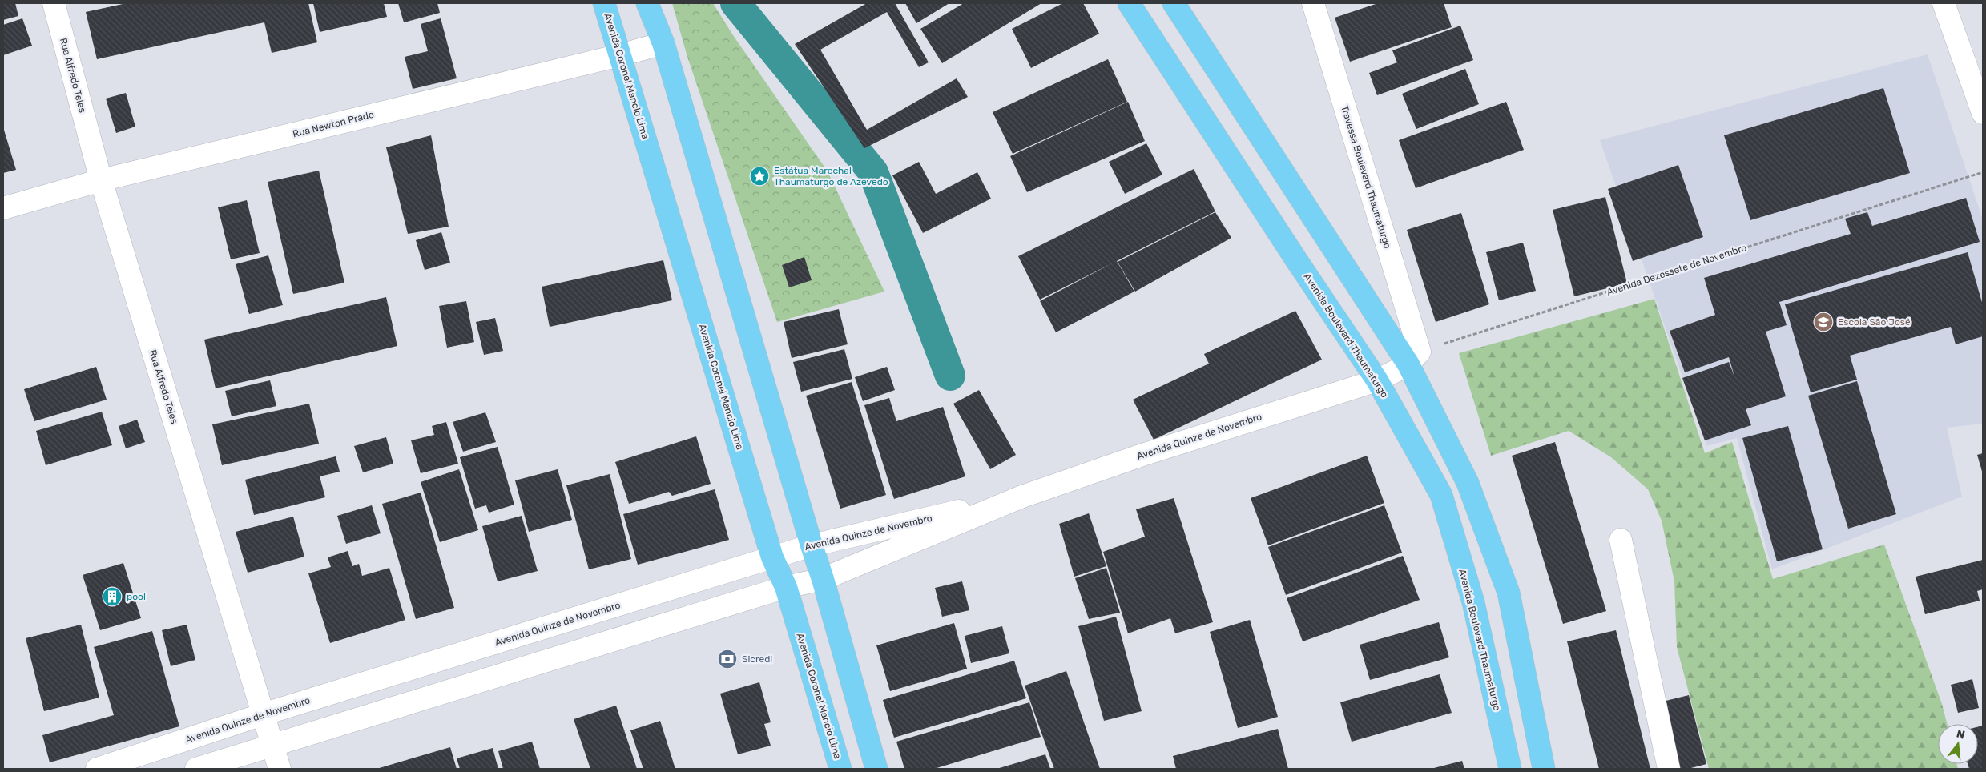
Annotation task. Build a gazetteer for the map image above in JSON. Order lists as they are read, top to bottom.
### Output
{
  "streets": {
    "main road": ["Avenida Coronel Mancio Lima", "Avenida Boulevard Thaumaturgo"],
    "street": [
      "Rua Alfredo Teles",
      "Rua Newton Prado",
      "Travessa Boulevard Thaumaturgo",
      "Avenida Quinze de Novembro"
    ],
    "path": ["Avenida Dezessete de Novembro"]
  },
  "crossings": [
    ["Rua Alfredo Teles", "Rua Newton Prado"],
    ["Rua Alfredo Teles", "Avenida Quinze de Novembro"],
    ["Avenida Coronel Mancio Lima", "Rua Newton Prado"],
    ["Avenida Coronel Mancio Lima", "Avenida Quinze de Novembro"],
    ["Travessa Boulevard Thaumaturgo", "Avenida Dezessete de Novembro"],
    ["Avenida Boulevard Thaumaturgo", "Avenida Quinze de Novembro"]
  ],
  "places": {
    "place": ["Estátua Marechal Thaumaturgo de Azevedo"],
    "school or university": ["Escola São José"],
    "building": ["pool"],
    "bank": ["Sicredi"]
  },
  "north": "top"
}
